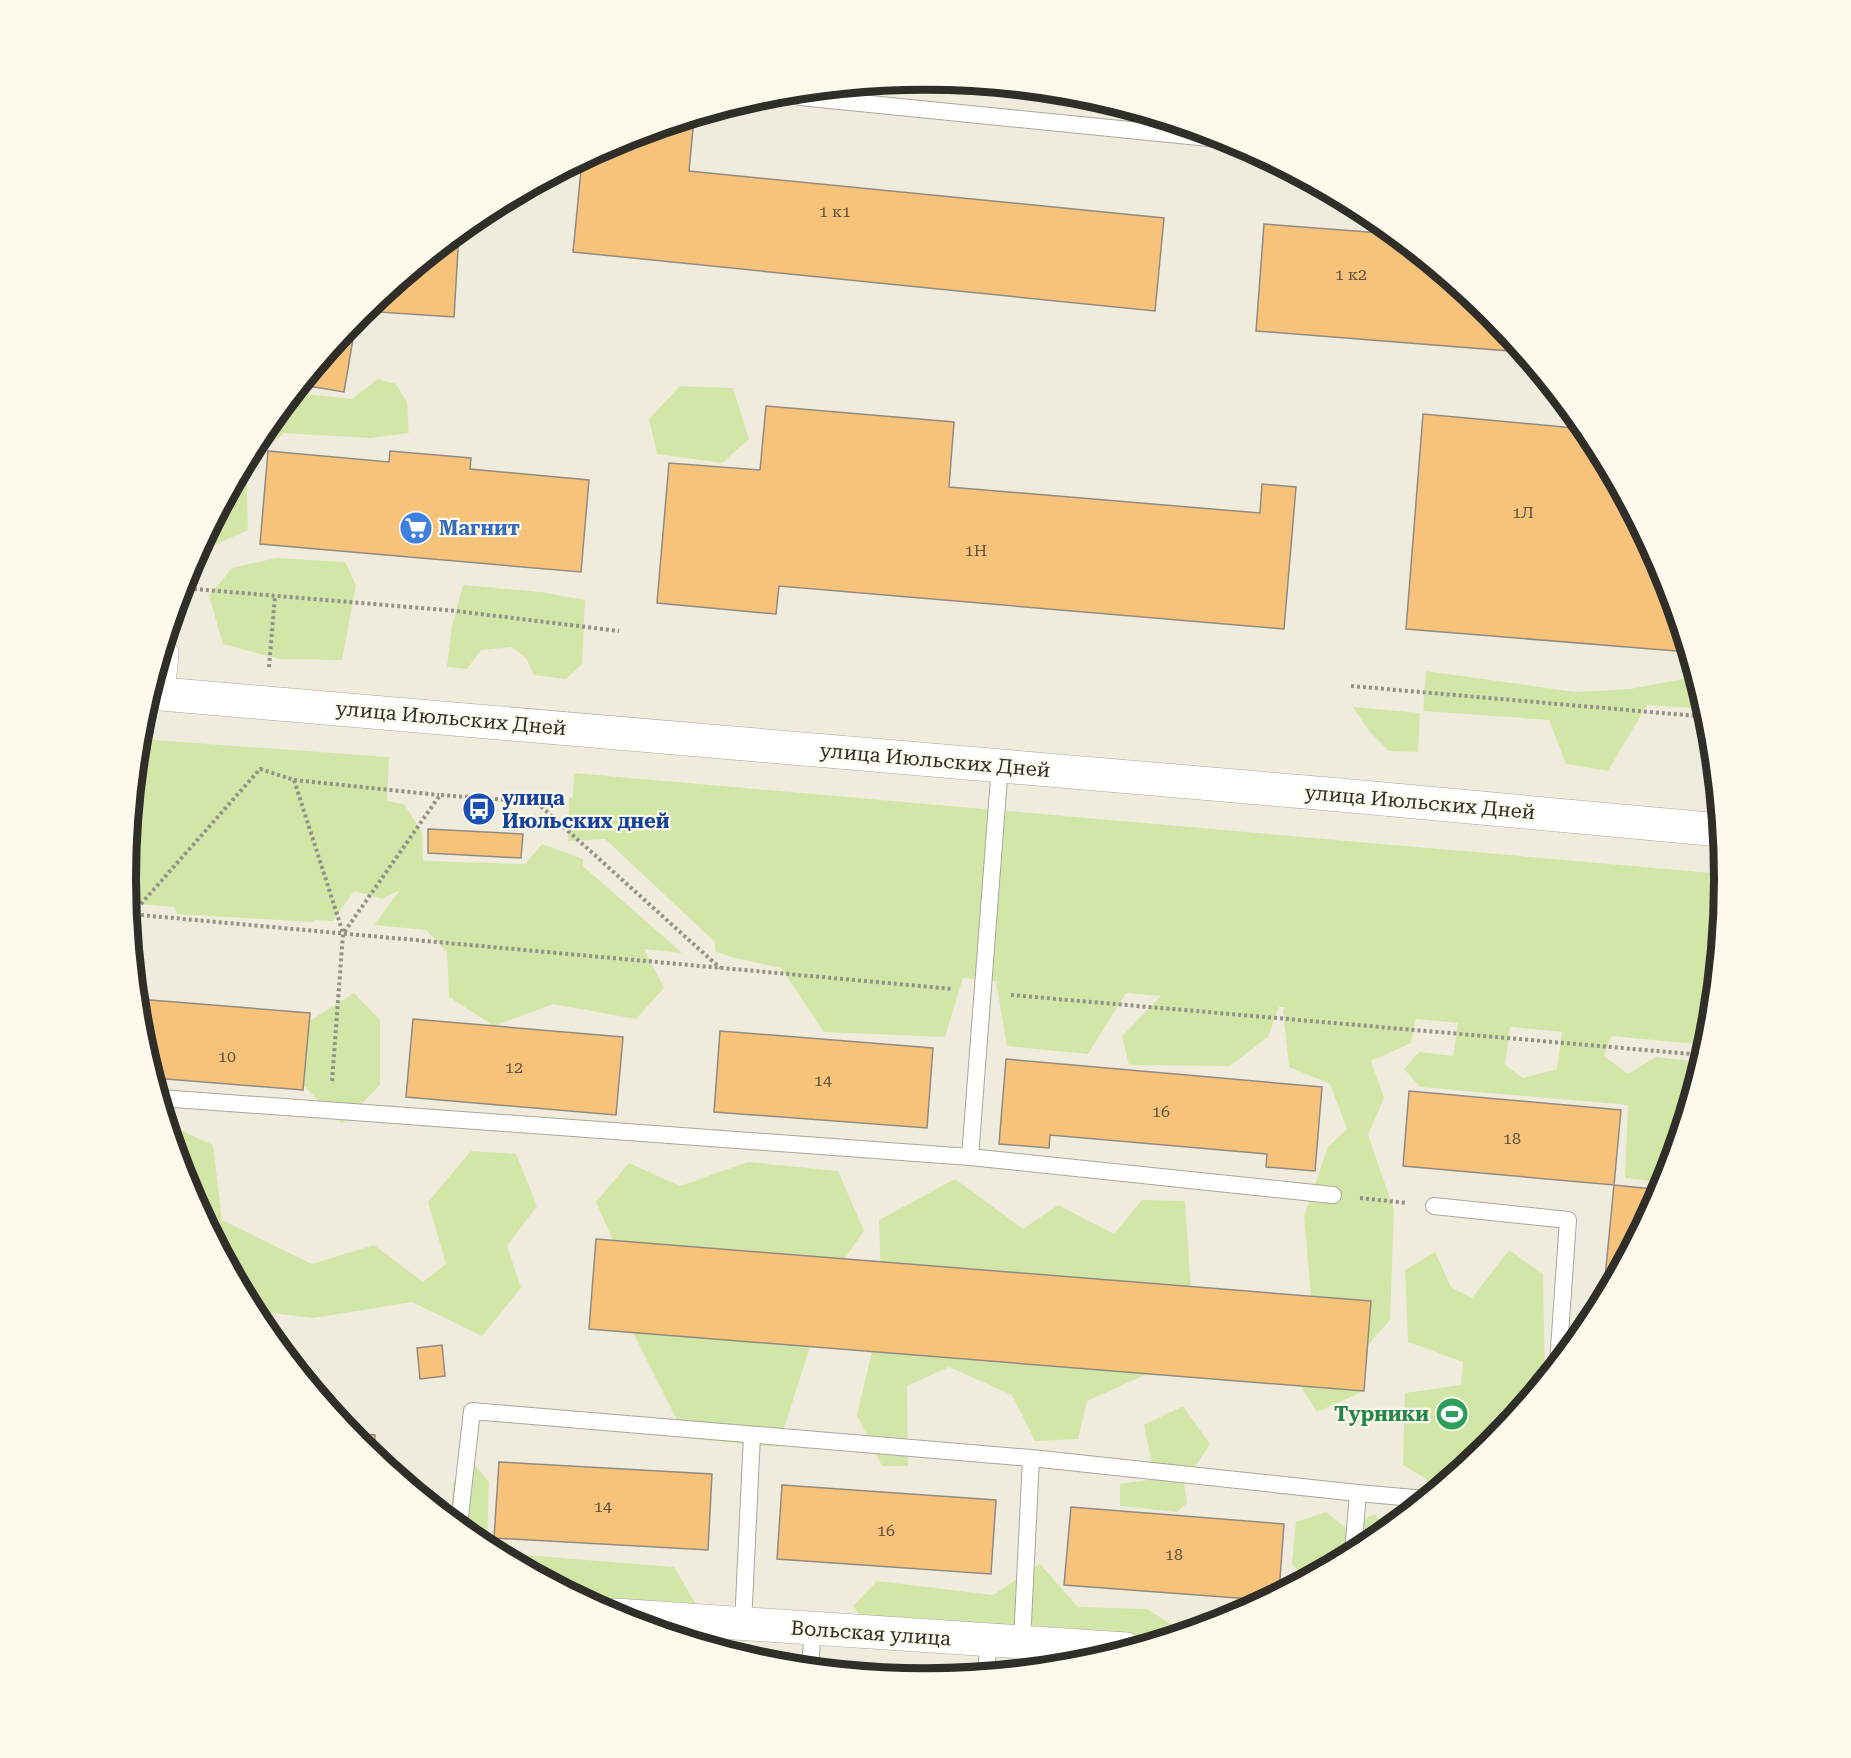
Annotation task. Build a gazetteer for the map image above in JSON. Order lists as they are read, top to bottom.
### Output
{
  "streets": {
    "street": ["улица Июльских Дней", "Вольская улица"]
  },
  "places": {
    "supermarket": ["Магнит"],
    "bus stop": ["улица Июльских дней"],
    "sports": ["Турники"]
  },
  "house_numbers": [
    "1 к1",
    "1 к2",
    "1Л",
    "1Н",
    "10",
    "12",
    "14",
    "16",
    "18",
    "14",
    "16",
    "18"
  ]
}
